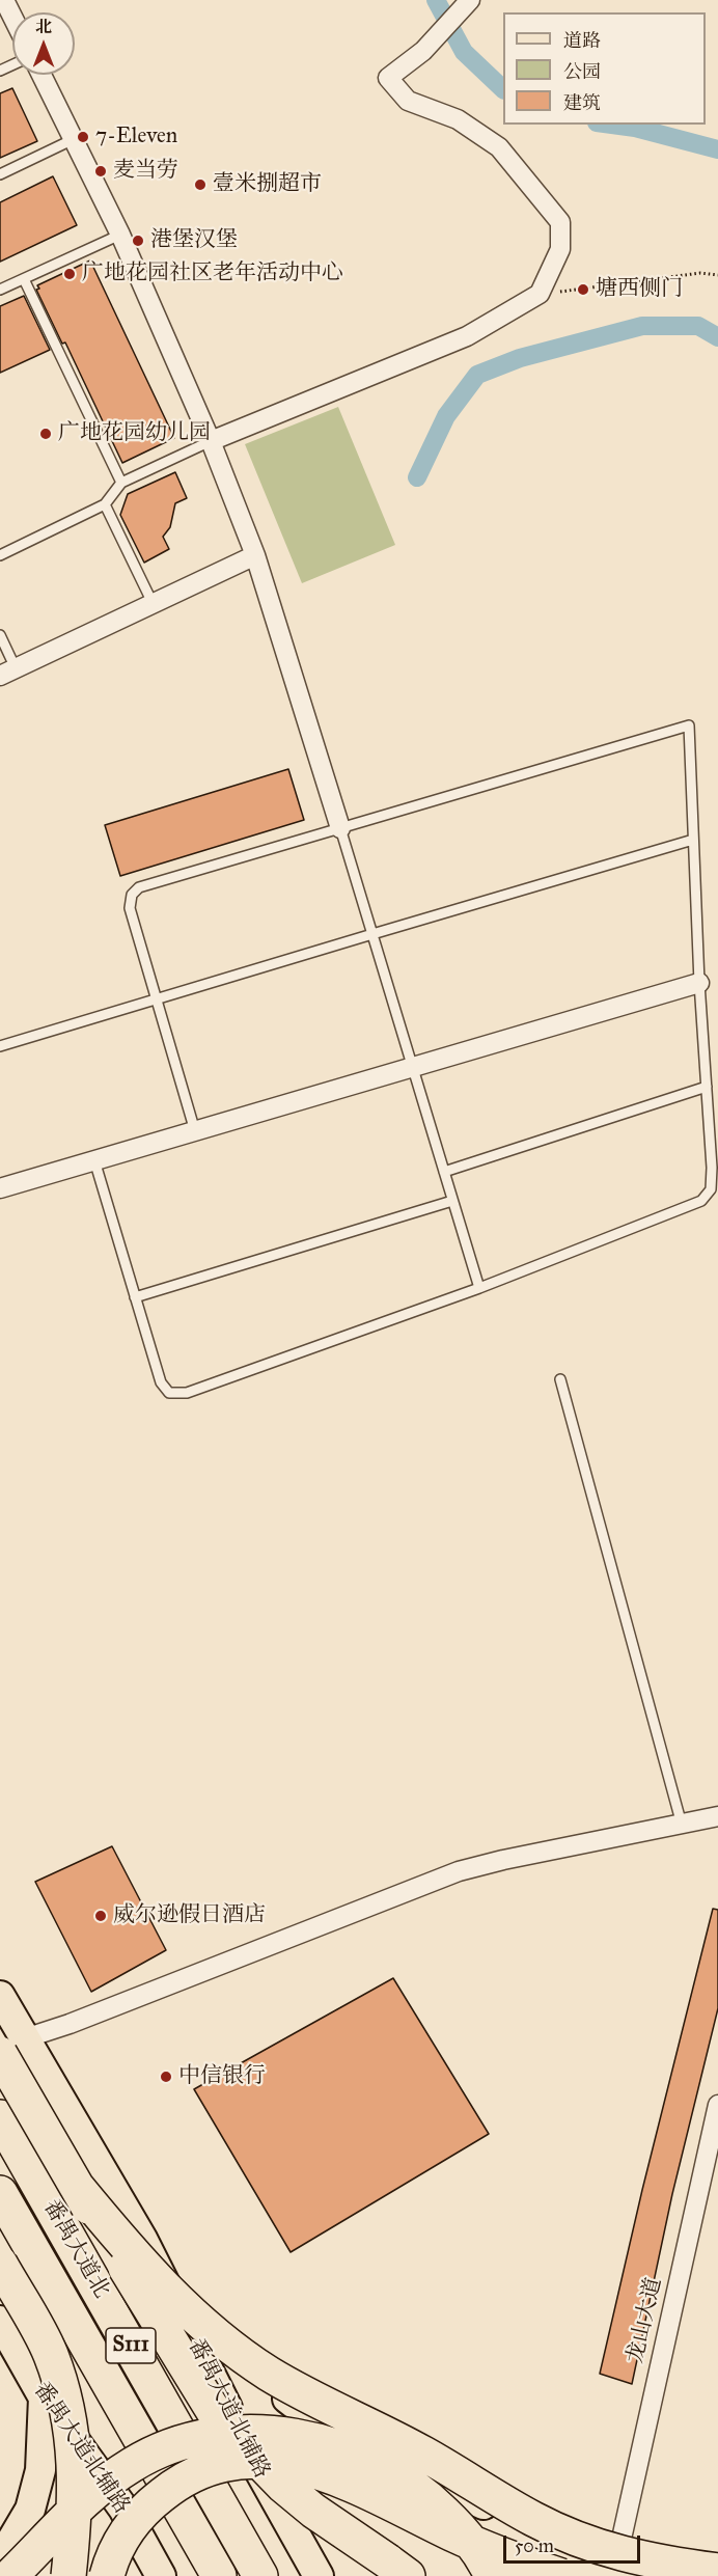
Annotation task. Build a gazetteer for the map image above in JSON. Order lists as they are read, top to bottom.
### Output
{
  "streets": {
    "highway": ["番禺大道北", "S111"],
    "main road": ["番禺大道北铺路", "番禺大道北辅路"],
    "street": ["龙山大道"]
  },
  "places": [
    "7-Eleven",
    "麦当劳",
    "壹米捌超市",
    "港堡汉堡",
    "广地花园社区老年活动中心",
    "塘西侧门",
    "广地花园幼儿园",
    "威尔逊假日酒店",
    "中信银行"
  ],
  "legend": ["道路", "公园", "建筑"],
  "scale_bar": "50 m",
  "north": "top"
}
